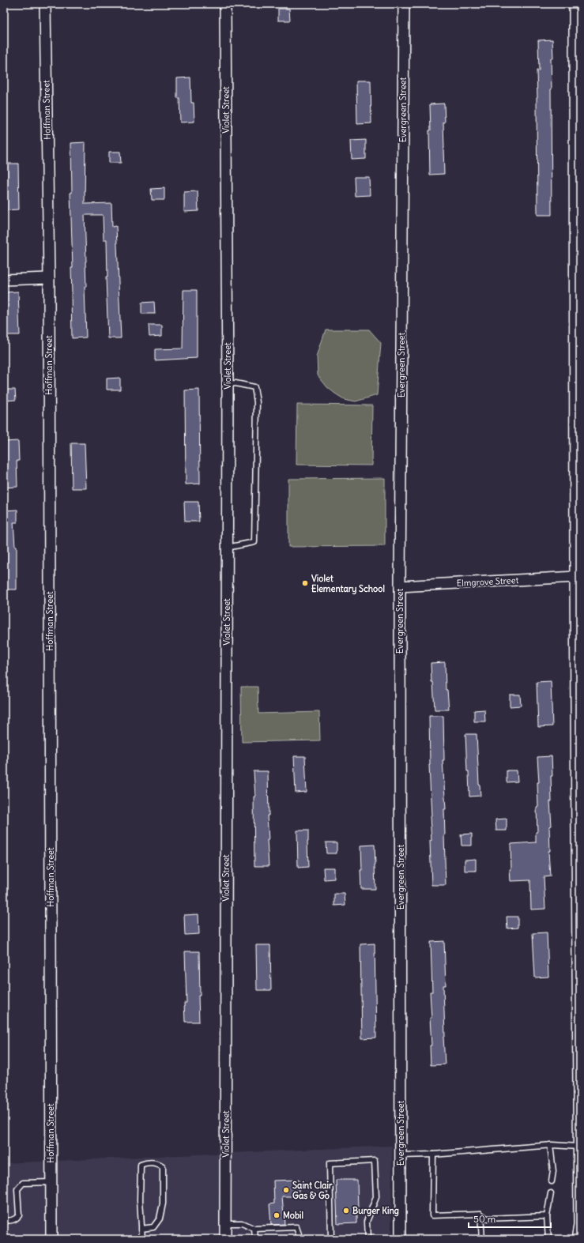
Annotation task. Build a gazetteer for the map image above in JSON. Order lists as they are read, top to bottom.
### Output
{
  "streets": {
    "street": [
      "Hoffman Street",
      "Violet Street",
      "Evergreen Street",
      "Elmgrove Street"
    ]
  },
  "crossings": [
    ["Evergreen Street", "Elmgrove Street"]
  ],
  "places": [
    "Violet Elementary School",
    "Saint Clair Gas & Go",
    "Burger King",
    "Mobil"
  ],
  "scale_bar": "50 m"
}
